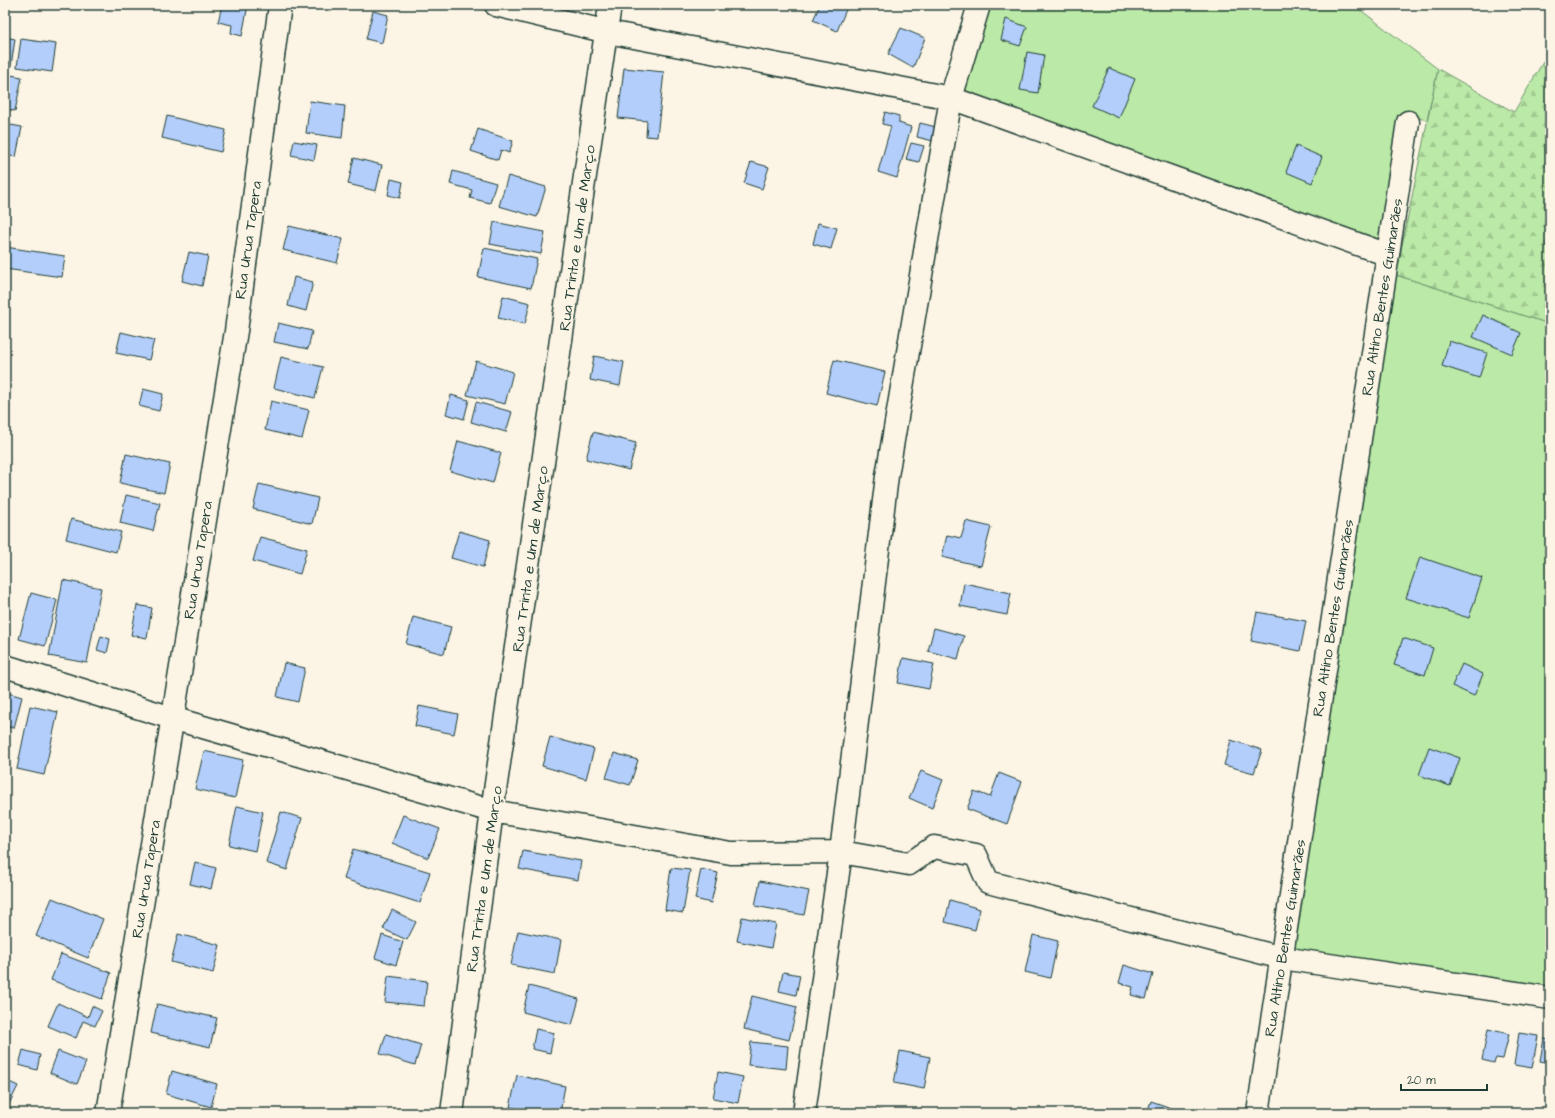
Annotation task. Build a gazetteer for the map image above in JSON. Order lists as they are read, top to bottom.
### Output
{
  "streets": {
    "street": ["Rua Trinta e Um de Março", "Rua Urua Tapera", "Rua Altíno Bentes Guimarães"]
  },
  "scale_bar": "20 m"
}
